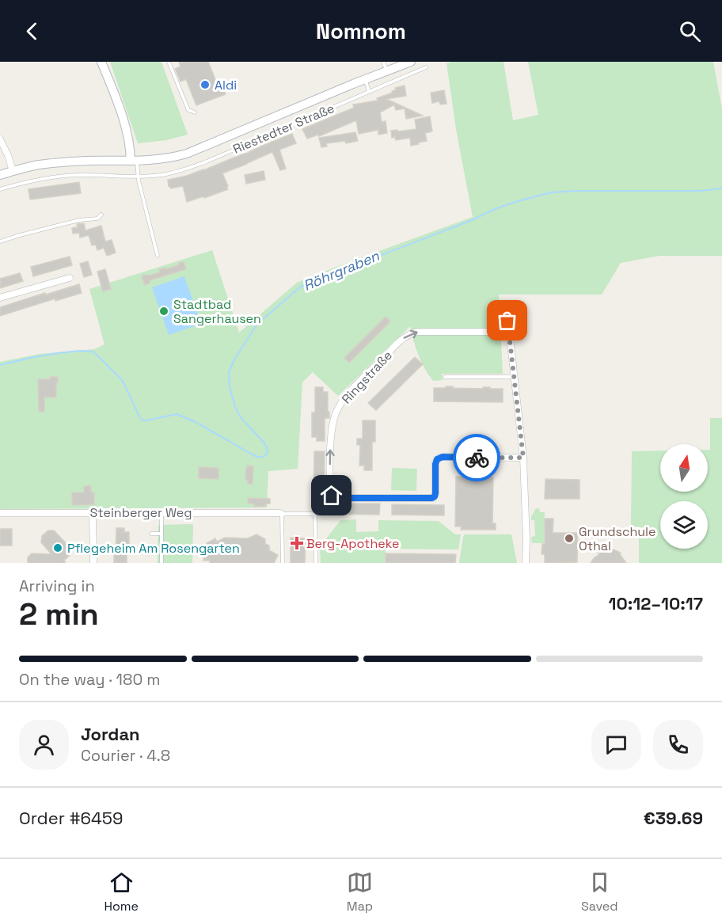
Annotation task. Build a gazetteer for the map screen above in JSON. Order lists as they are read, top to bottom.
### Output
{
  "streets": {
    "main road": ["Riestedter Straße"],
    "street": ["Ringstraße", "Steinberger Weg"]
  },
  "water": ["Röhrgraben"],
  "places": {
    "other": [
      "Aldi",
      "Stadtbad Sangerhausen",
      "Grundschule Othal",
      "Pflegeheim Am Rosengarten"
    ],
    "health": ["Berg-Apotheke"]
  },
  "north": "top",
  "page": {
    "header": "Nomnom",
    "heading": ["2 min", "Arriving in", "10:12–10:17"],
    "panel": [
      "Jordan",
      "Courier · 4.8",
      "Order #6459",
      "€39.69"
    ],
    "bar": "On the way · 180 m",
    "tabs": ["Home", "Map", "Saved"]
  }
}
